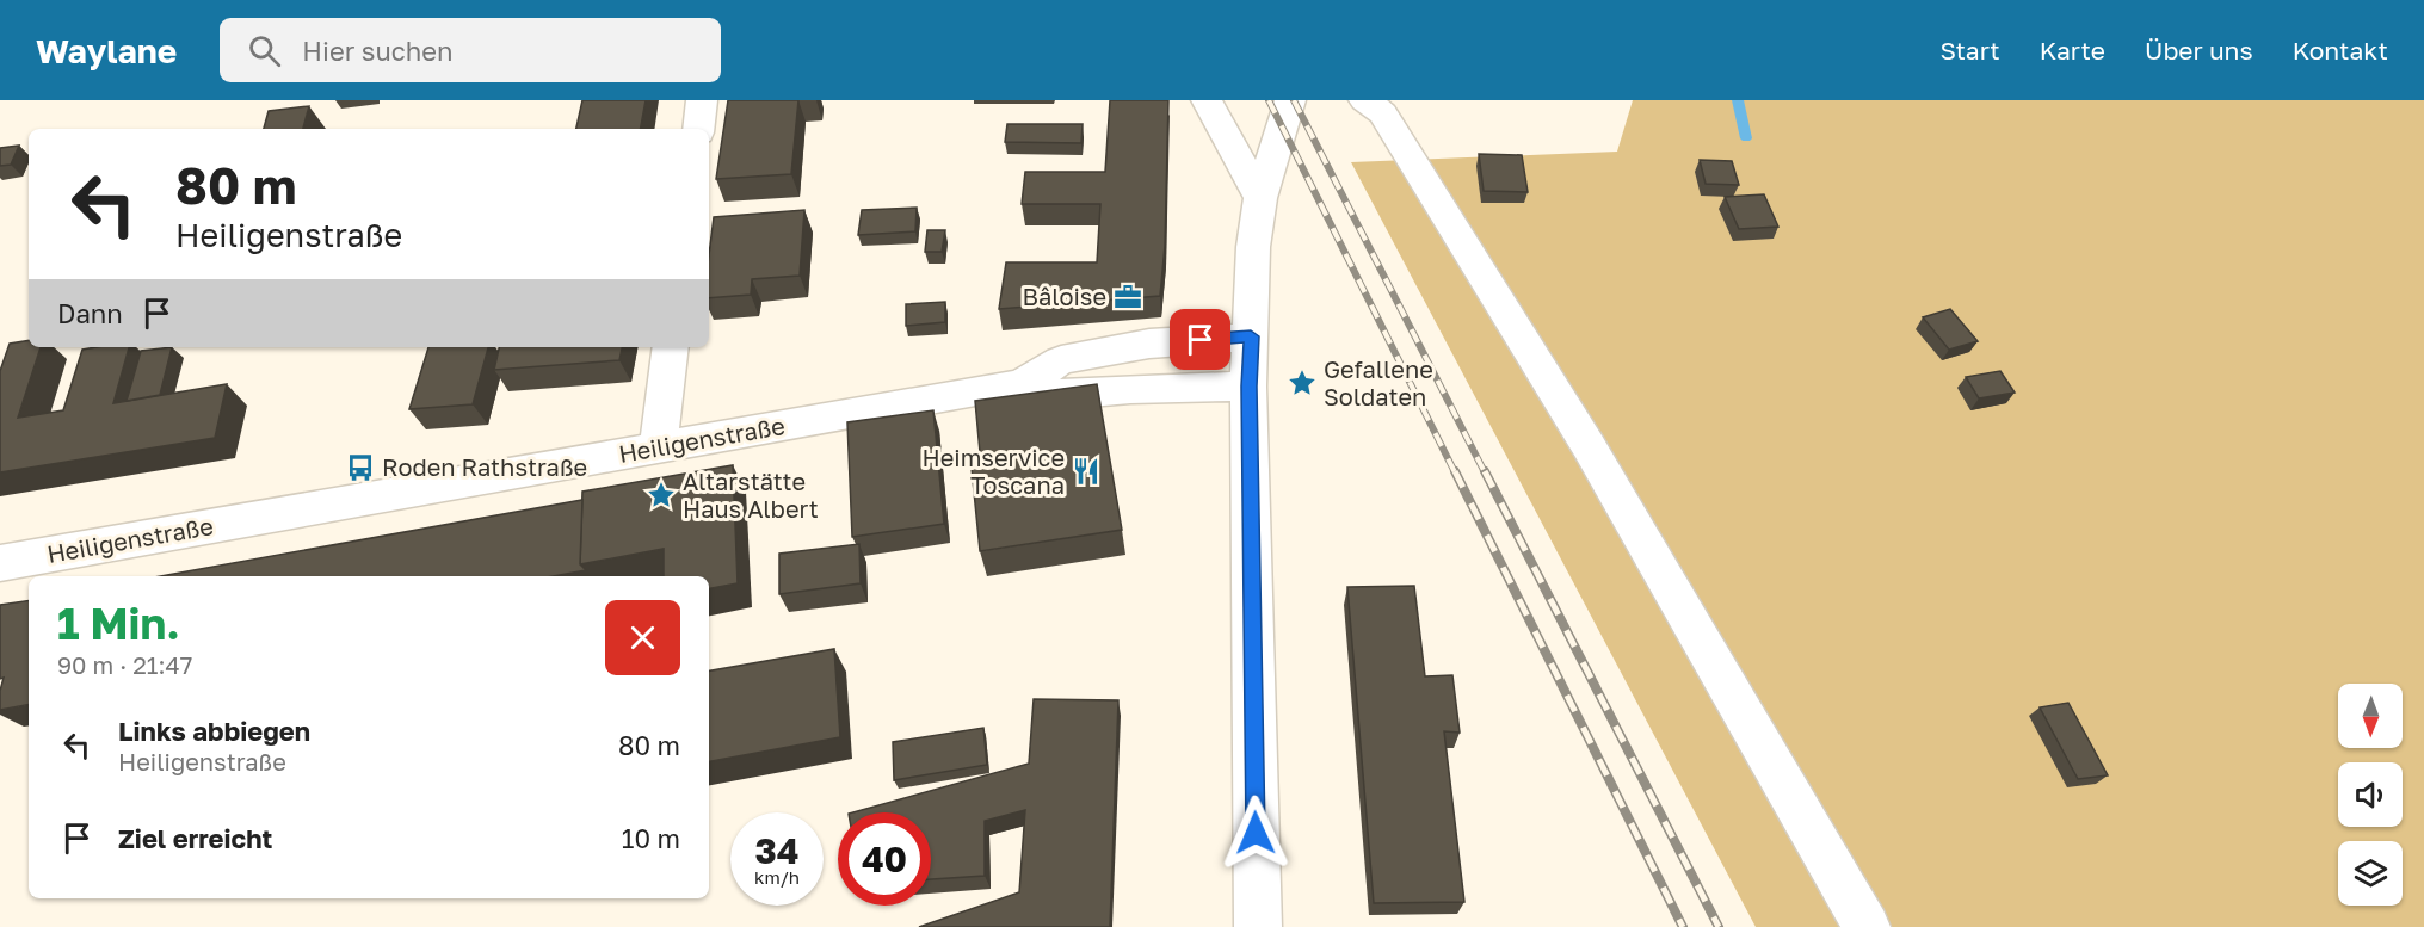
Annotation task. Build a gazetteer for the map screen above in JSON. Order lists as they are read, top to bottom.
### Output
{
  "streets": {
    "street": ["Heiligenstraße"]
  },
  "places": {
    "office": ["Bâloise"],
    "place": ["Gefallene Soldaten", "Altarstätte Haus Albert"],
    "bus stop": ["Roden Rathstraße"],
    "restaurant": ["Heimservice Toscana"]
  },
  "north": "bottom",
  "page": {
    "header": "Waylane",
    "search": "Hier suchen",
    "nav": [
      "Start",
      "Karte",
      "Über uns",
      "Kontakt"
    ],
    "turn": ["80 m", "Heiligenstraße"],
    "then": "Dann",
    "heading": ["1 Min.", "90 m · 21:47"],
    "list": [
      {
        "name": "Links abbiegen",
        "note": "Heiligenstraße",
        "value": "80 m"
      },
      {
        "name": "Ziel erreicht",
        "value": "10 m"
      }
    ],
    "speed": "34 km/h",
    "limit": "40"
  }
}
